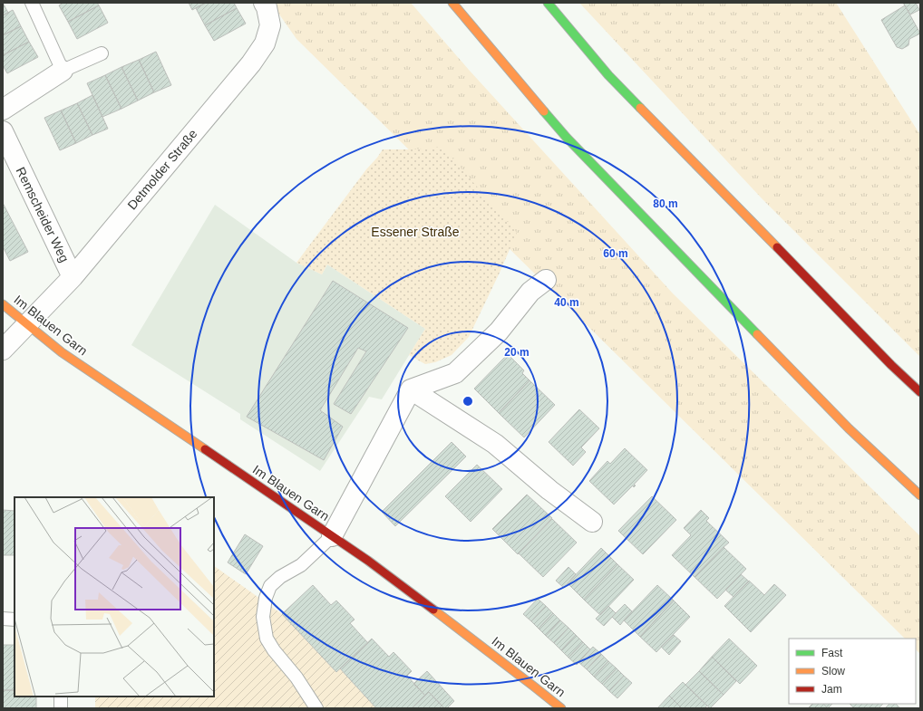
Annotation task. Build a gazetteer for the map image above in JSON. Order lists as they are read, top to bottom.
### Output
{
  "streets": {
    "main road": ["Im Blauen Garn"],
    "street": ["Detmolder Straße", "Remscheider Weg"]
  },
  "crossings": [
    ["Detmolder Straße", "Remscheider Weg"],
    ["Detmolder Straße", "Im Blauen Garn"]
  ],
  "parks": ["Essener Straße"],
  "legend": ["Fast", "Slow", "Jam"],
  "rings": [
    "80 m",
    "60 m",
    "40 m",
    "20 m"
  ]
}
